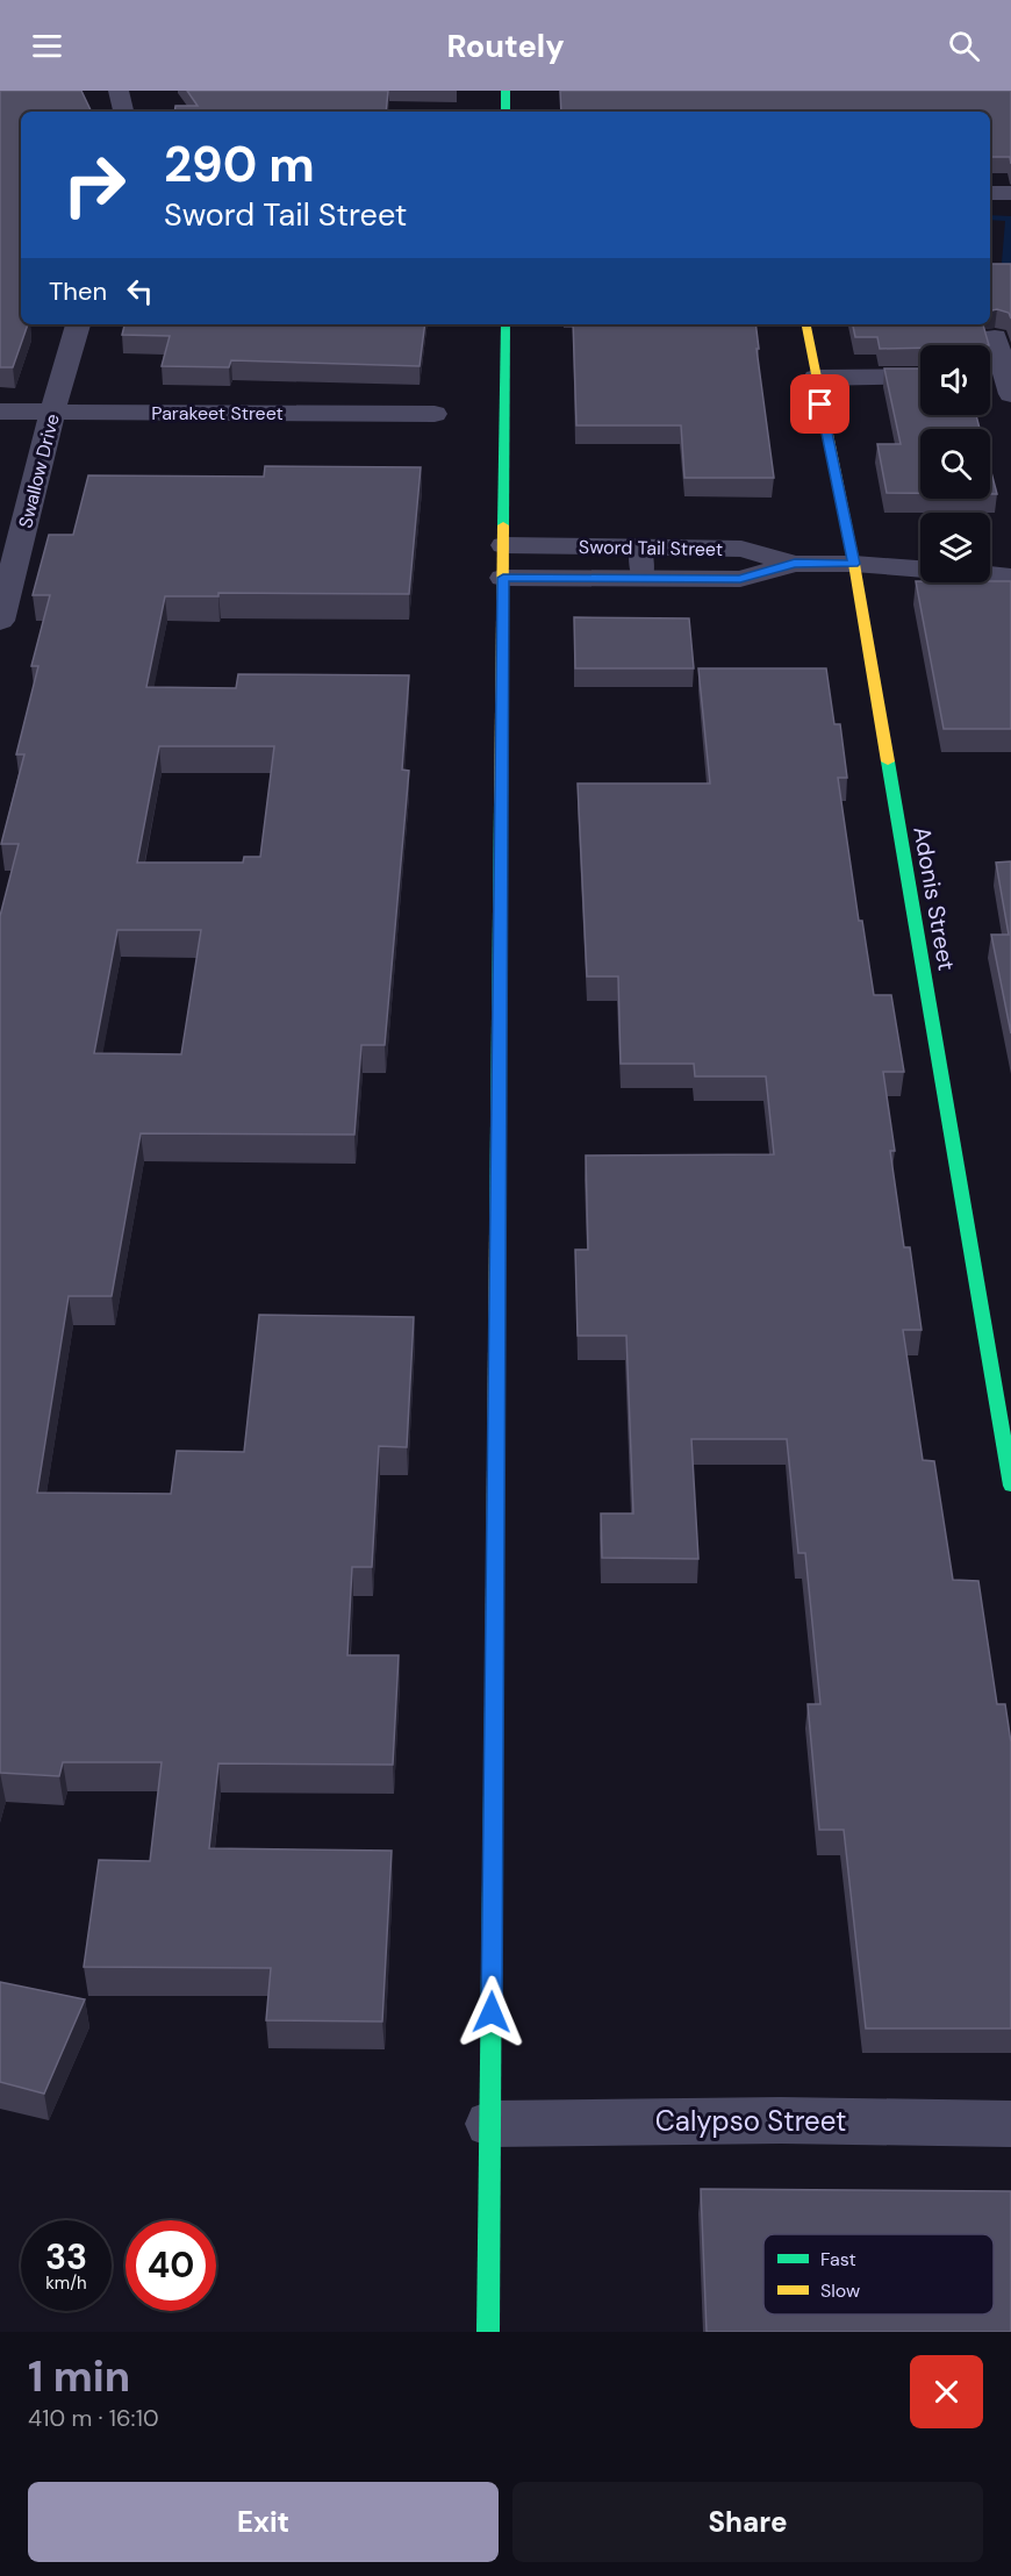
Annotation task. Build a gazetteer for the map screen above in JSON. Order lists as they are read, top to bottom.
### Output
{
  "streets": {
    "street": [
      "Parakeet Street",
      "Swallow Drive",
      "Sword Tail Street",
      "Adonis Street",
      "Calypso Street"
    ]
  },
  "crossings": [
    ["Parakeet Street", "Swallow Drive"],
    ["Sword Tail Street", "Adonis Street"]
  ],
  "legend": ["Fast", "Slow"],
  "page": {
    "header": "Routely",
    "turn": ["290 m", "Sword Tail Street"],
    "then": "Then",
    "speed": "33 km/h",
    "limit": "40",
    "heading": ["1 min", "410 m · 16:10"],
    "buttons": ["Exit", "Share"]
  }
}
